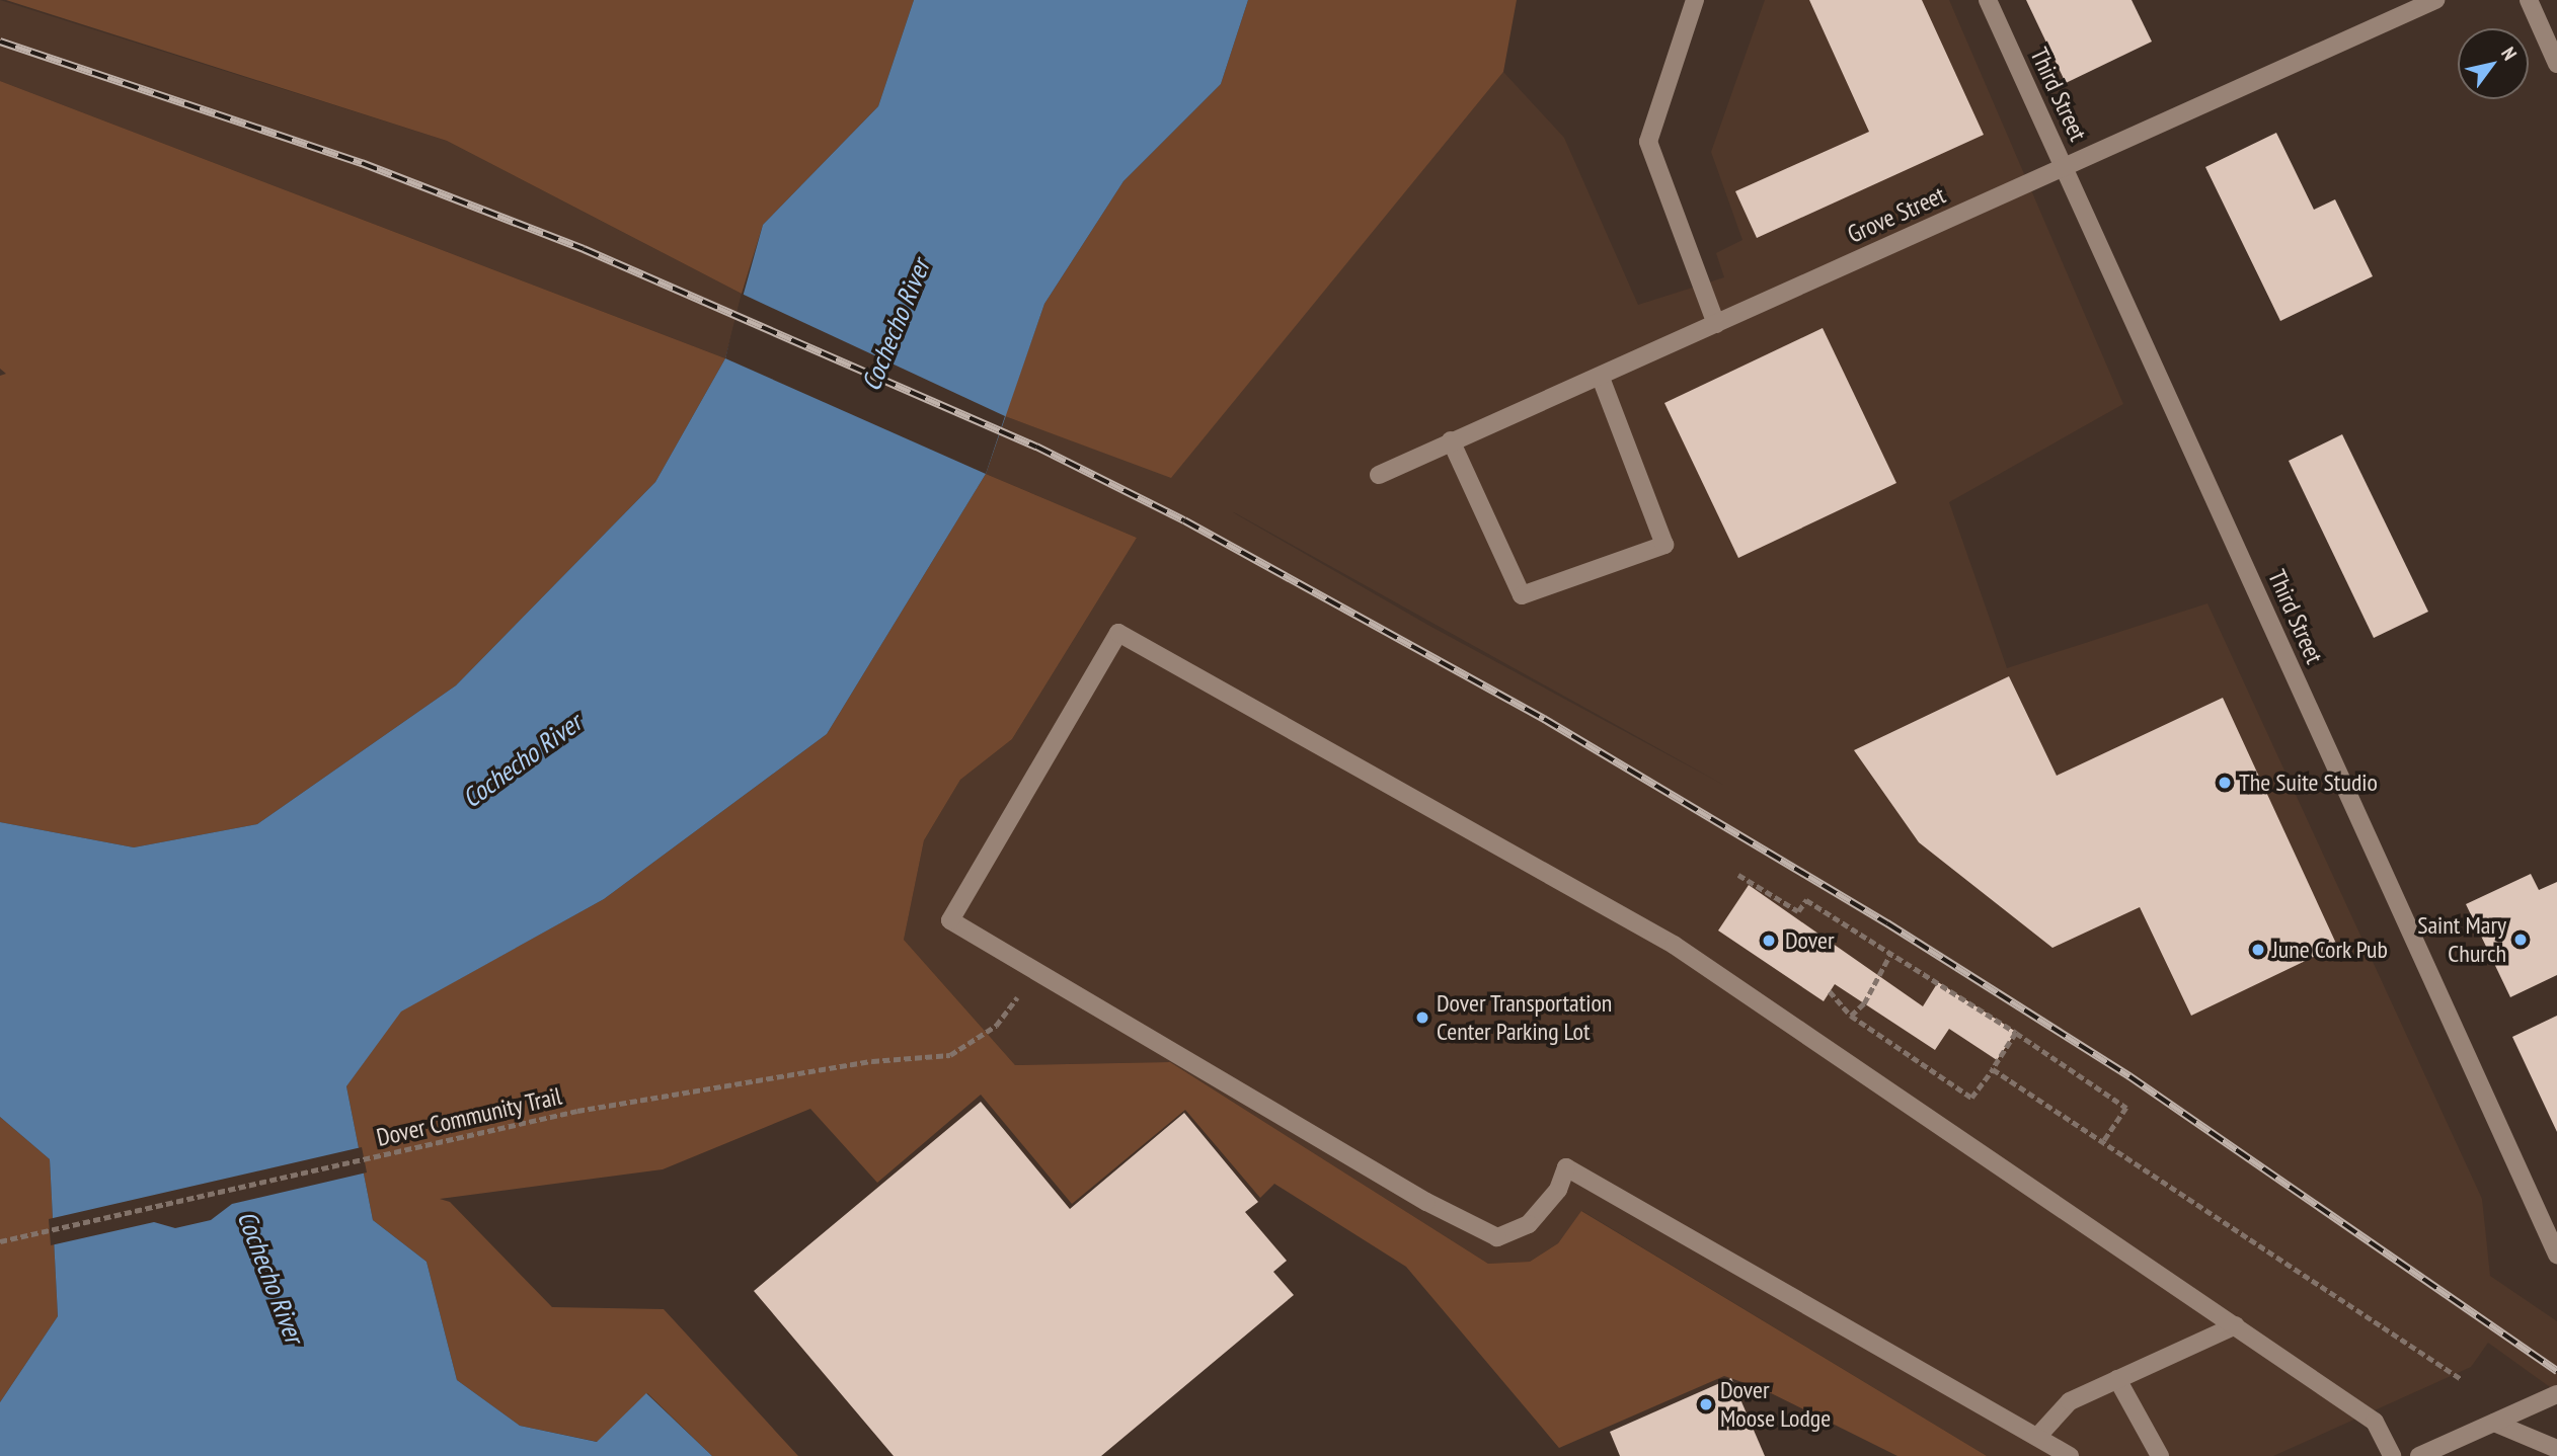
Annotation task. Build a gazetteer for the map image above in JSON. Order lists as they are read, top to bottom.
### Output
{
  "streets": {
    "street": ["Third Street", "Grove Street"],
    "path": ["Dover Community Trail"]
  },
  "crossings": [
    ["Third Street", "Grove Street"]
  ],
  "water": ["Cochecho River"],
  "places": [
    "The Suite Studio",
    "Saint Mary Church",
    "Dover",
    "June Cork Pub",
    "Dover Transportation Center Parking Lot",
    "Dover Moose Lodge"
  ],
  "north": "top right"
}
